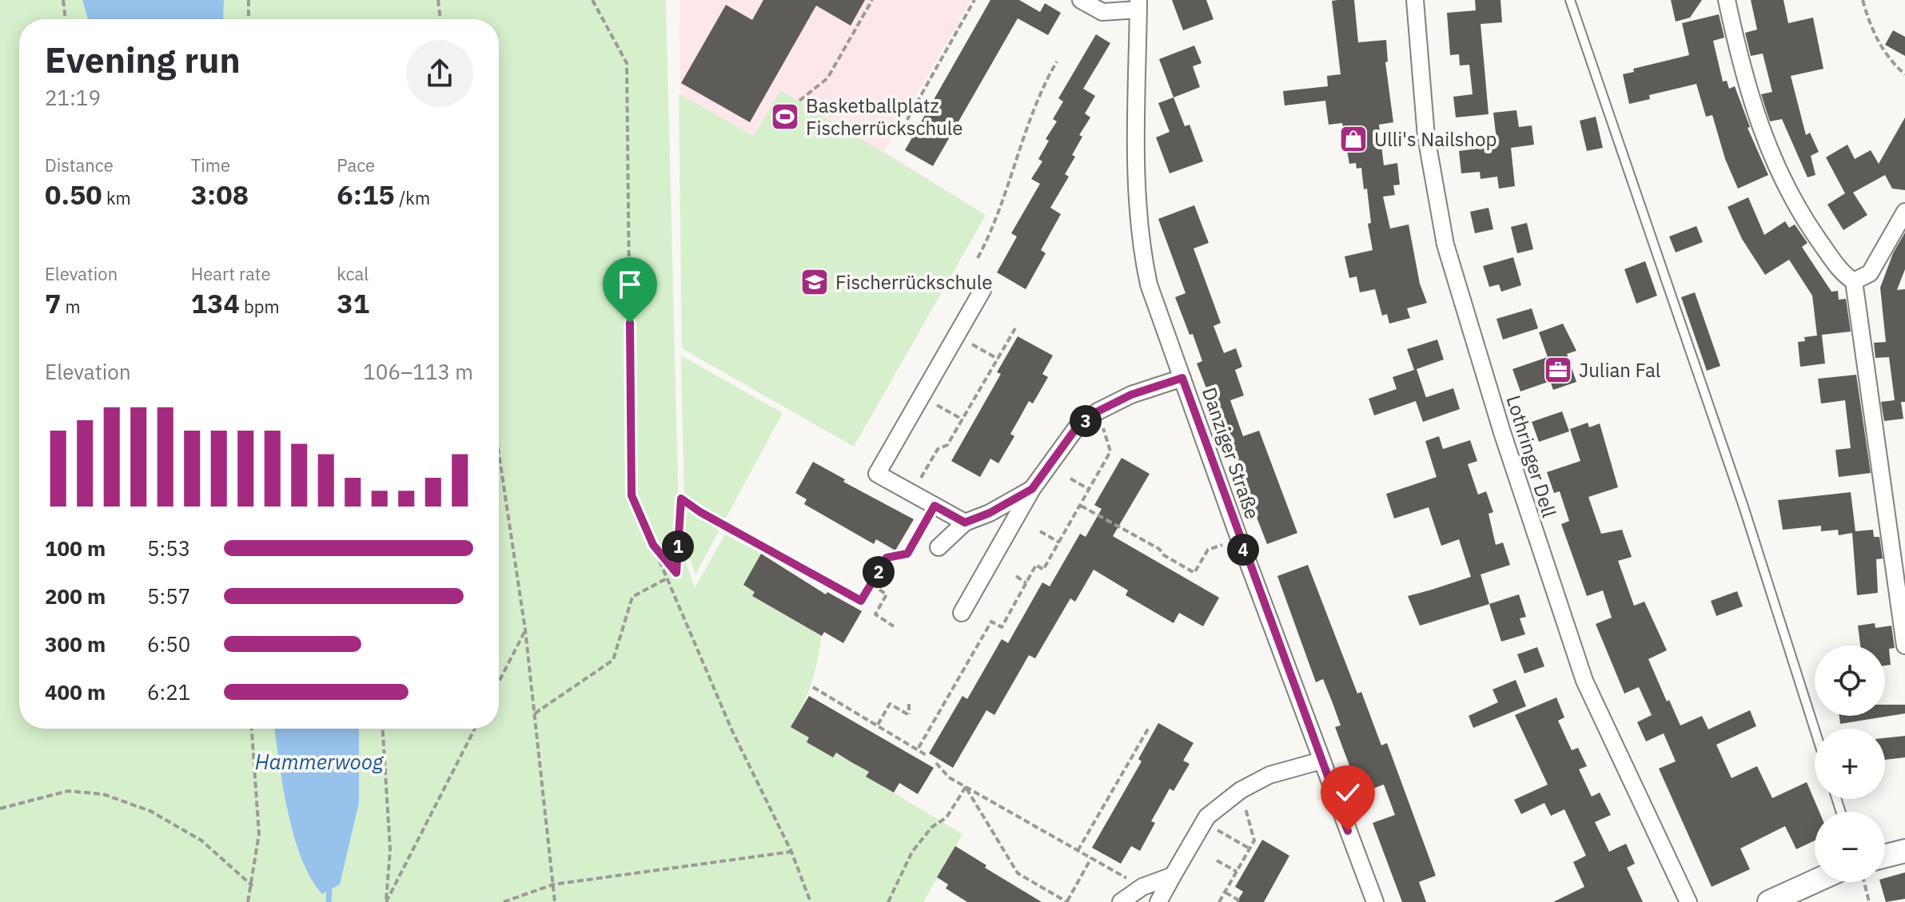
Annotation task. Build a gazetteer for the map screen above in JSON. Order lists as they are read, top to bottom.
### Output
{
  "streets": {
    "street": ["Danziger Straße", "Lothringer Dell"]
  },
  "water": ["Hammerwoog"],
  "places": {
    "sports": ["Basketballplatz Fischerrückschule"],
    "shop": ["Ulli's Nailshop"],
    "school or university": ["Fischerrückschule"],
    "office": ["Julian Fal"]
  },
  "page": {
    "heading": ["Evening run", "21:19"],
    "stats": [
      ["Distance", "0.50 km"],
      ["Time", "3:08"],
      ["Pace", "6:15 /km"],
      ["Elevation", "7 m"],
      ["Heart rate", "134 bpm"],
      ["kcal", "31"]
    ],
    "chart": ["Elevation", "106–113 m"],
    "pins": [
      "3",
      "1",
      "4",
      "2"
    ],
    "list": [
      {
        "name": "100 m",
        "note": "5:53"
      },
      {
        "name": "200 m",
        "note": "5:57"
      },
      {
        "name": "300 m",
        "note": "6:50"
      },
      {
        "name": "400 m",
        "note": "6:21"
      }
    ],
    "map_buttons": ["+", "−"]
  }
}
